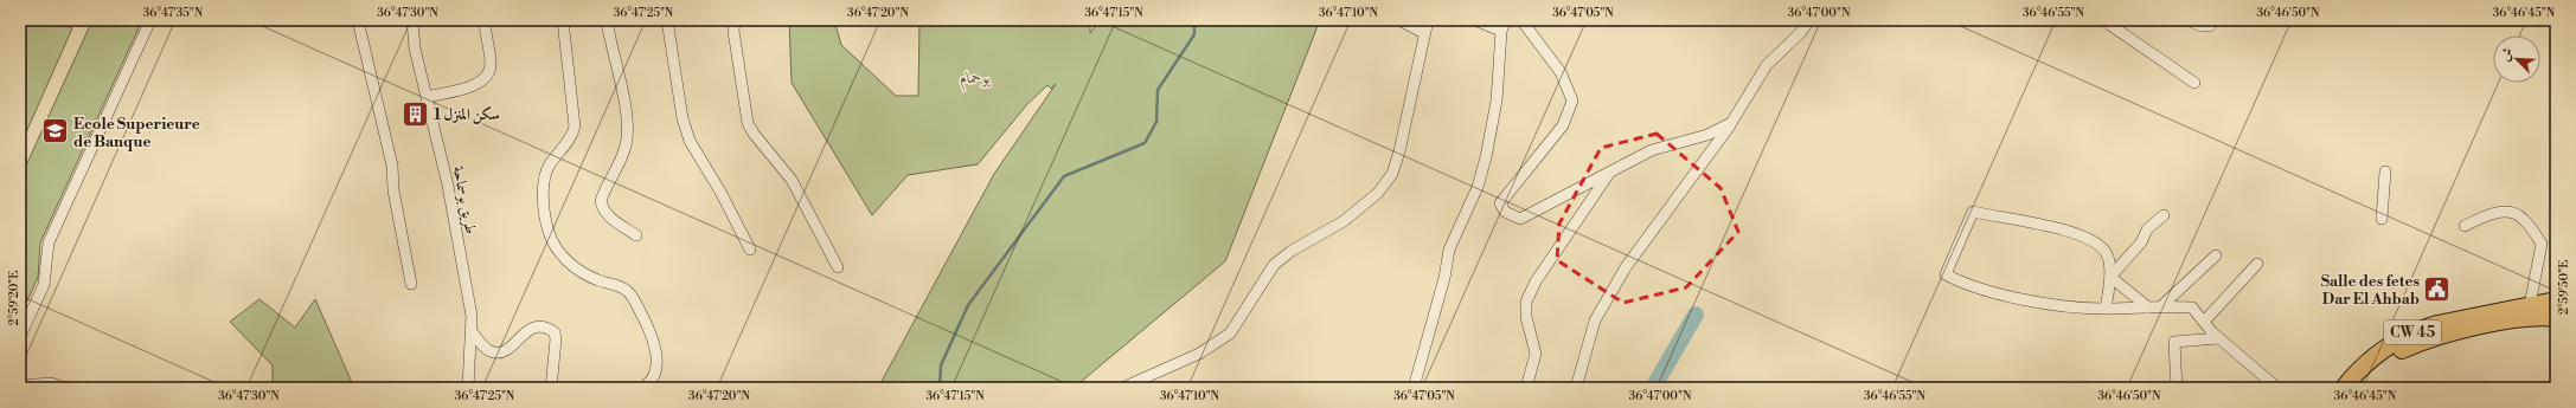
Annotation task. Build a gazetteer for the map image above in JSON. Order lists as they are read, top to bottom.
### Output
{
  "streets": {
    "main road": ["CW 45"],
    "street": ["طريق بوسماحة"]
  },
  "parks": ["بوحمام"],
  "places": {
    "building": ["سكن المنزل 1"],
    "school or university": ["Ecole Superieure de Banque"],
    "public building": ["Salle des fetes Dar El Ahbab"]
  },
  "north": "top left",
  "coordinates": [
    "36°47'35\"N",
    "36°47'30\"N",
    "36°47'25\"N",
    "36°47'20\"N",
    "36°47'15\"N",
    "36°47'10\"N",
    "36°47'05\"N",
    "36°47'00\"N",
    "36°46'55\"N",
    "36°46'50\"N",
    "36°46'45\"N",
    "2°59'50\"E",
    "2°59'20\"E"
  ]
}
